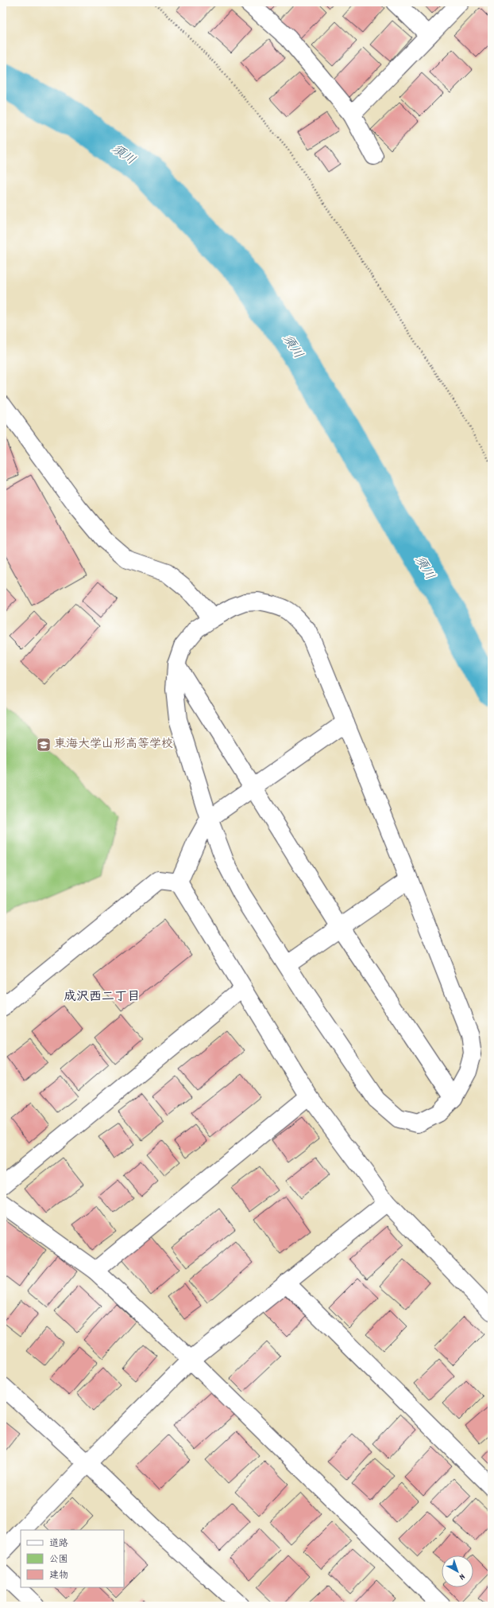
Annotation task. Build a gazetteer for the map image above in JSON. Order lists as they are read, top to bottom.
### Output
{
  "districts": ["成沢西二丁目"],
  "water": ["須川"],
  "places": {
    "school or university": ["東海大学山形高等学校"]
  },
  "legend": ["道路", "公園", "建物"],
  "north": "bottom right"
}
